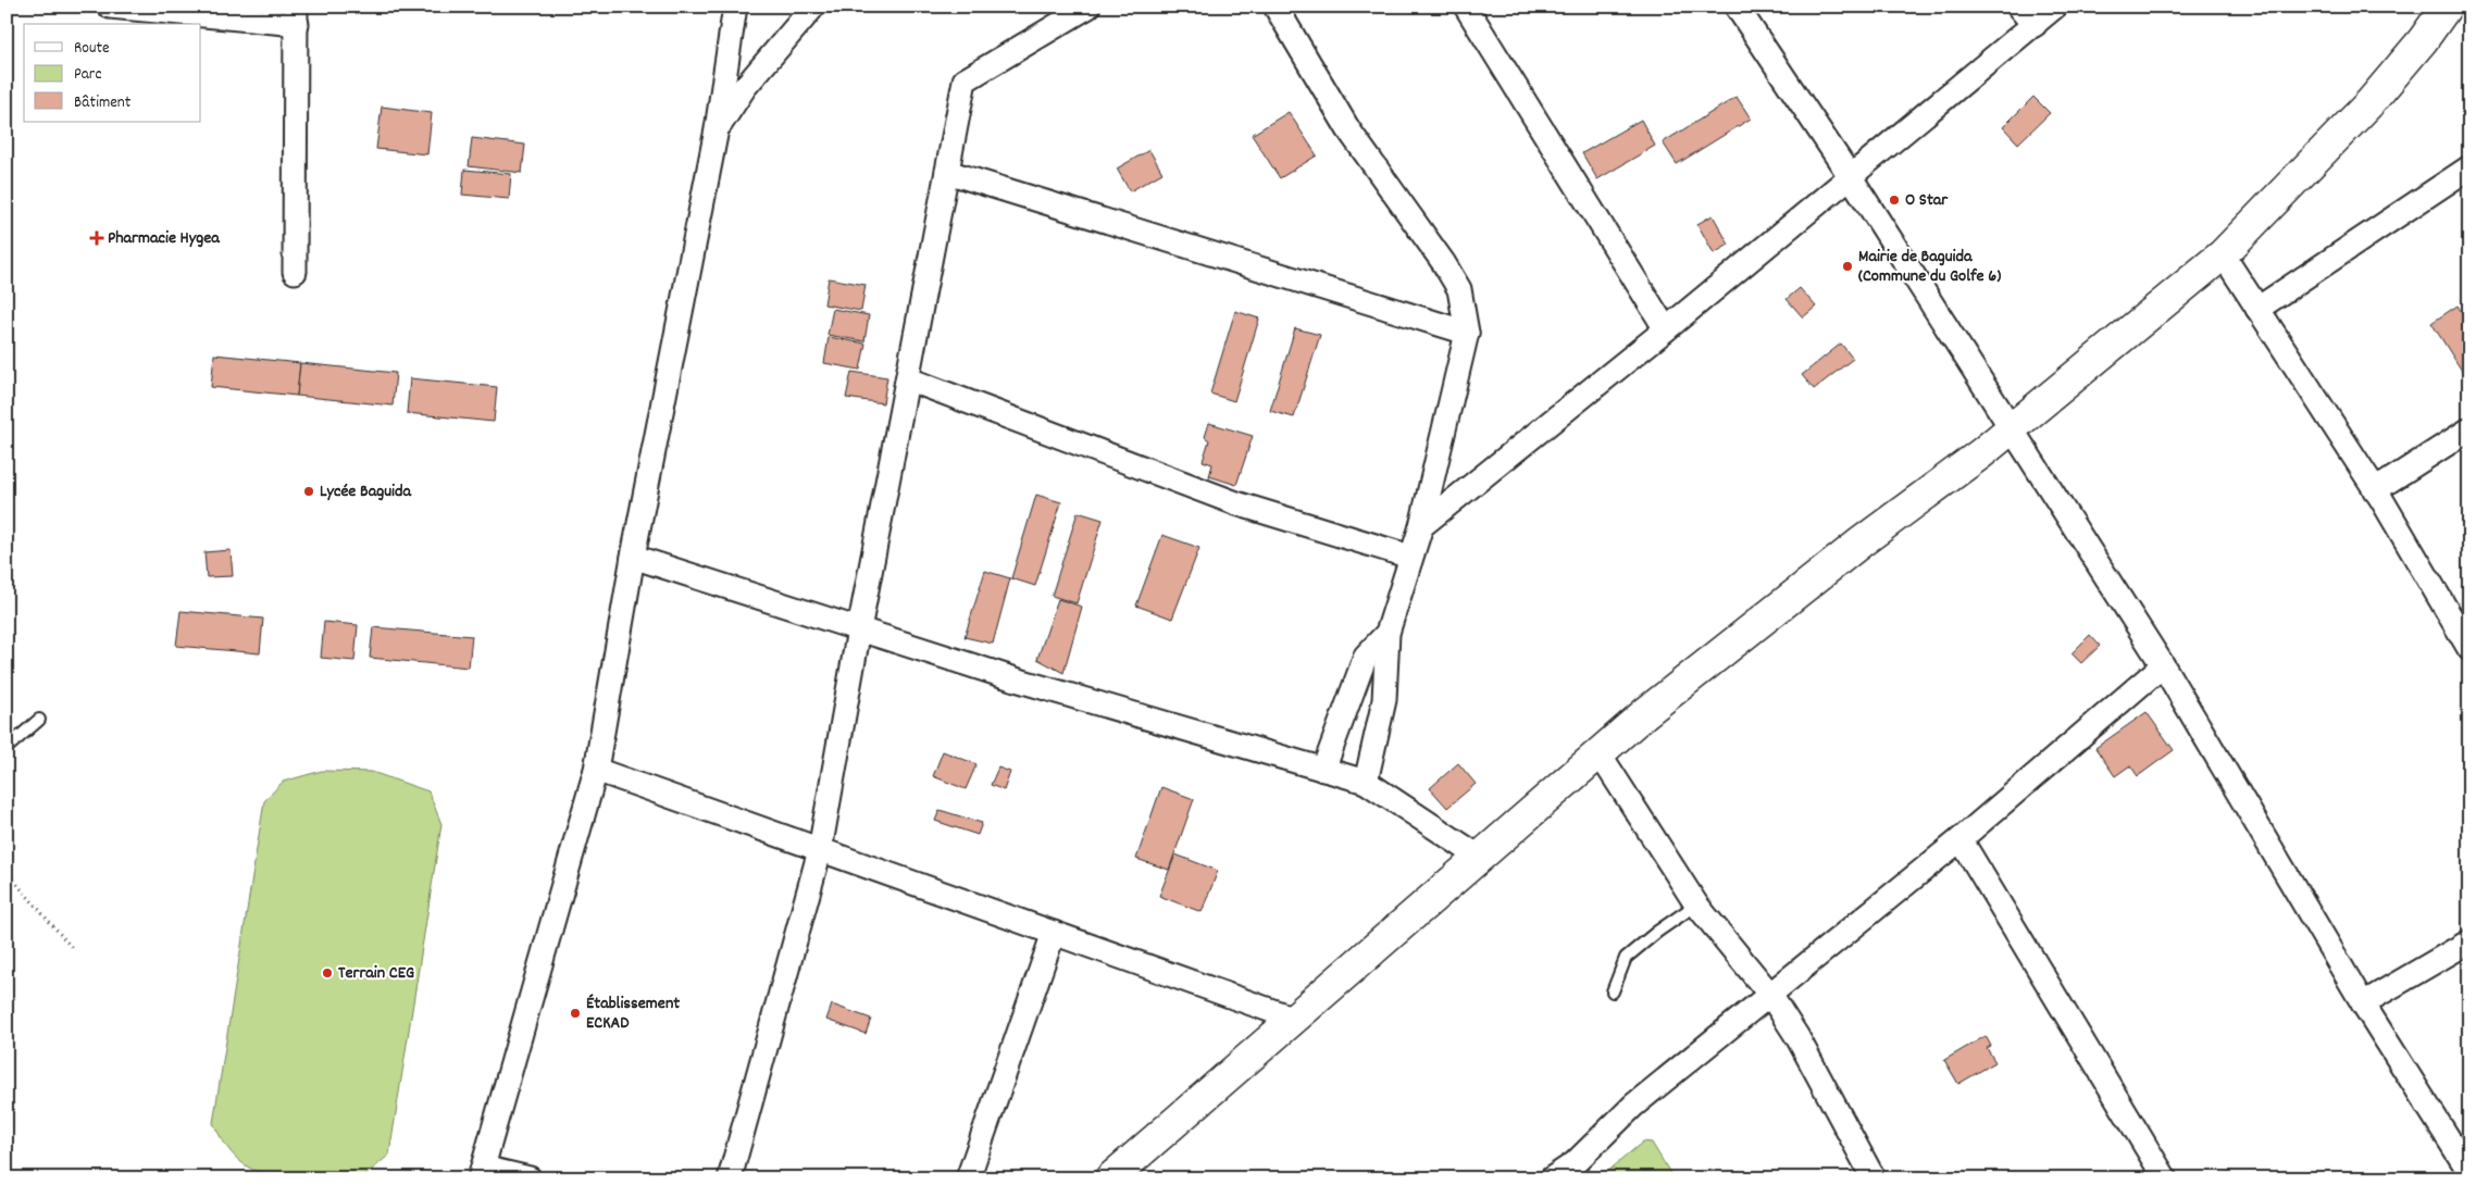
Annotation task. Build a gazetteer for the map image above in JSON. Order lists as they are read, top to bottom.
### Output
{
  "places": {
    "other": [
      "O Star",
      "Mairie de Baguida (Commune du Golfe 6)",
      "Lycée Baguida",
      "Terrain CEG",
      "Établissement ECKAD"
    ],
    "health": ["Pharmacie Hygea"]
  },
  "legend": ["Route", "Parc", "Bâtiment"]
}
